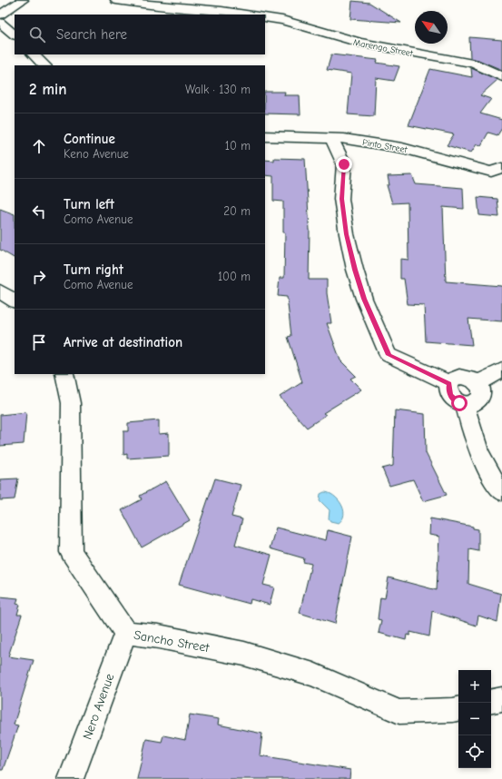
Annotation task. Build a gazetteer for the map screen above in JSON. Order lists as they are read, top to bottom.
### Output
{
  "streets": {
    "street": [
      "Marengo Street",
      "Pinto Street",
      "Sancho Street",
      "Nero Avenue"
    ]
  },
  "crossings": [
    ["Sancho Street", "Nero Avenue"]
  ],
  "north": "top left",
  "page": {
    "search": "Search here",
    "heading": ["2 min", "Walk · 130 m"],
    "list": [
      ["Continue", "Keno Avenue", "10 m"],
      ["Turn left", "Como Avenue", "20 m"],
      ["Turn right", "Como Avenue", "100 m"],
      "Arrive at destination"
    ],
    "map_buttons": ["+", "−"]
  }
}
